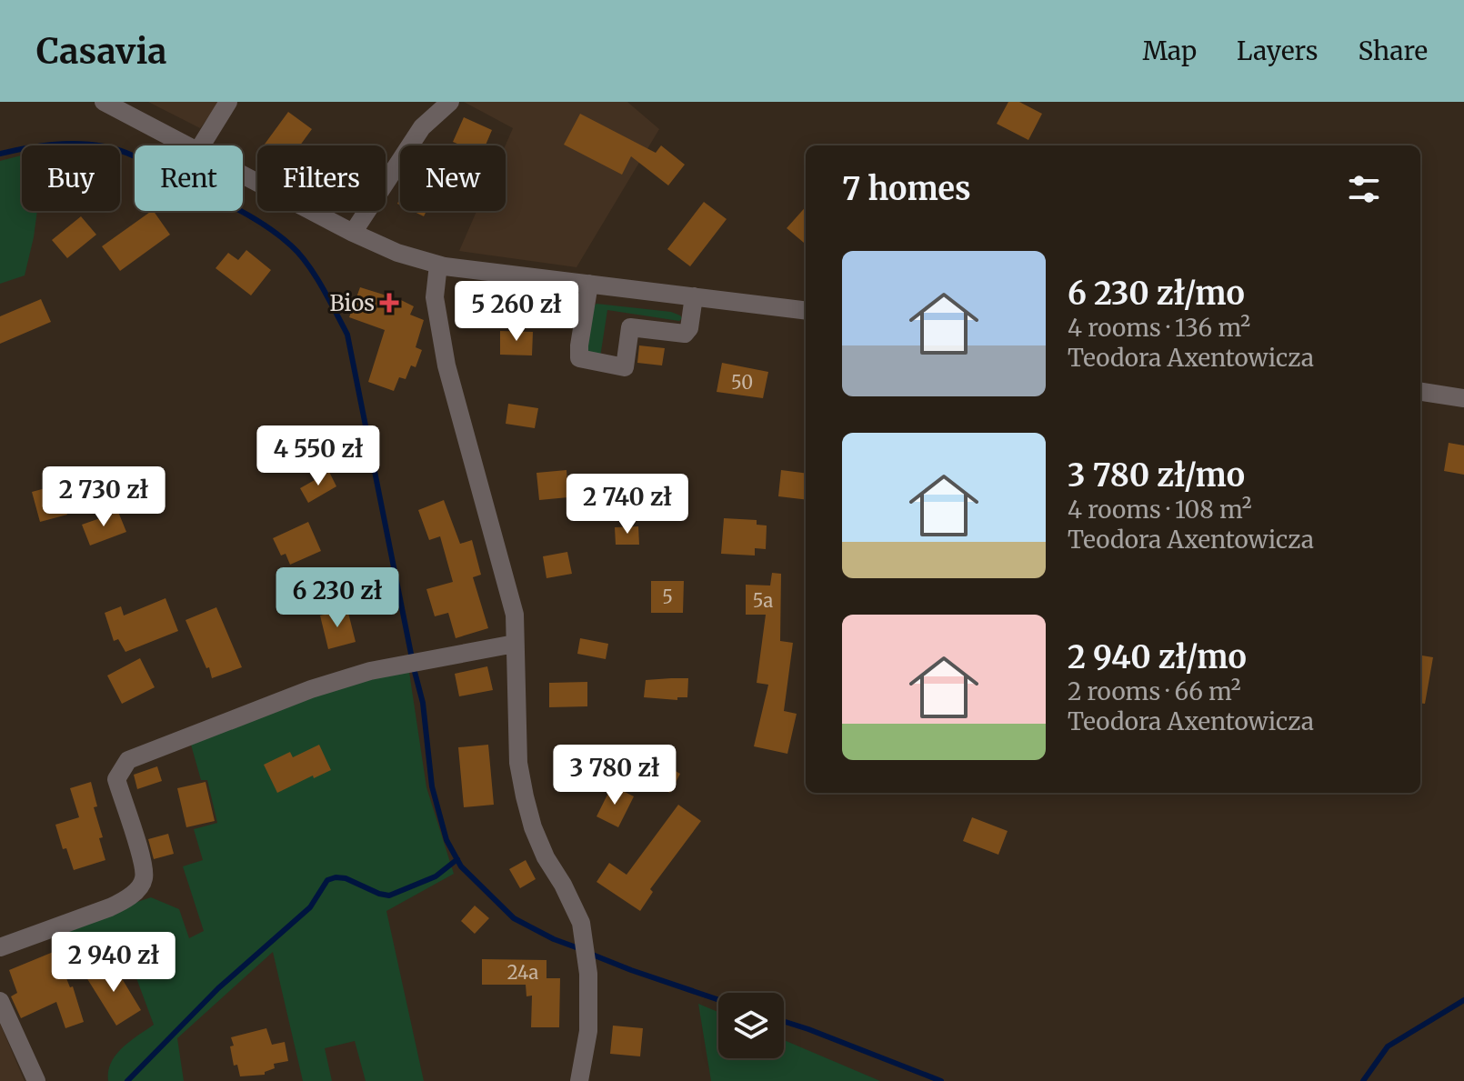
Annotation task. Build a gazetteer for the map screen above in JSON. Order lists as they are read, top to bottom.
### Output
{
  "places": {
    "health": ["Bios"]
  },
  "house_numbers": [
    "50",
    "5",
    "5a",
    "24a"
  ],
  "page": {
    "header": "Casavia",
    "nav": ["Map", "Layers", "Share"],
    "chip": [
      "Buy",
      "Rent",
      "Filters",
      "New"
    ],
    "heading": "7 homes",
    "list": [
      {
        "name": "6 230 zł/mo",
        "note": "4 rooms · 136 m² · Teodora Axentowicza"
      },
      {
        "name": "3 780 zł/mo",
        "note": "4 rooms · 108 m² · Teodora Axentowicza"
      },
      {
        "name": "2 940 zł/mo",
        "note": "2 rooms · 66 m² · Teodora Axentowicza"
      }
    ],
    "price": [
      "5 260 zł",
      "4 550 zł",
      "2 730 zł",
      "2 740 zł",
      "6 230 zł",
      "3 780 zł",
      "2 940 zł"
    ]
  }
}
